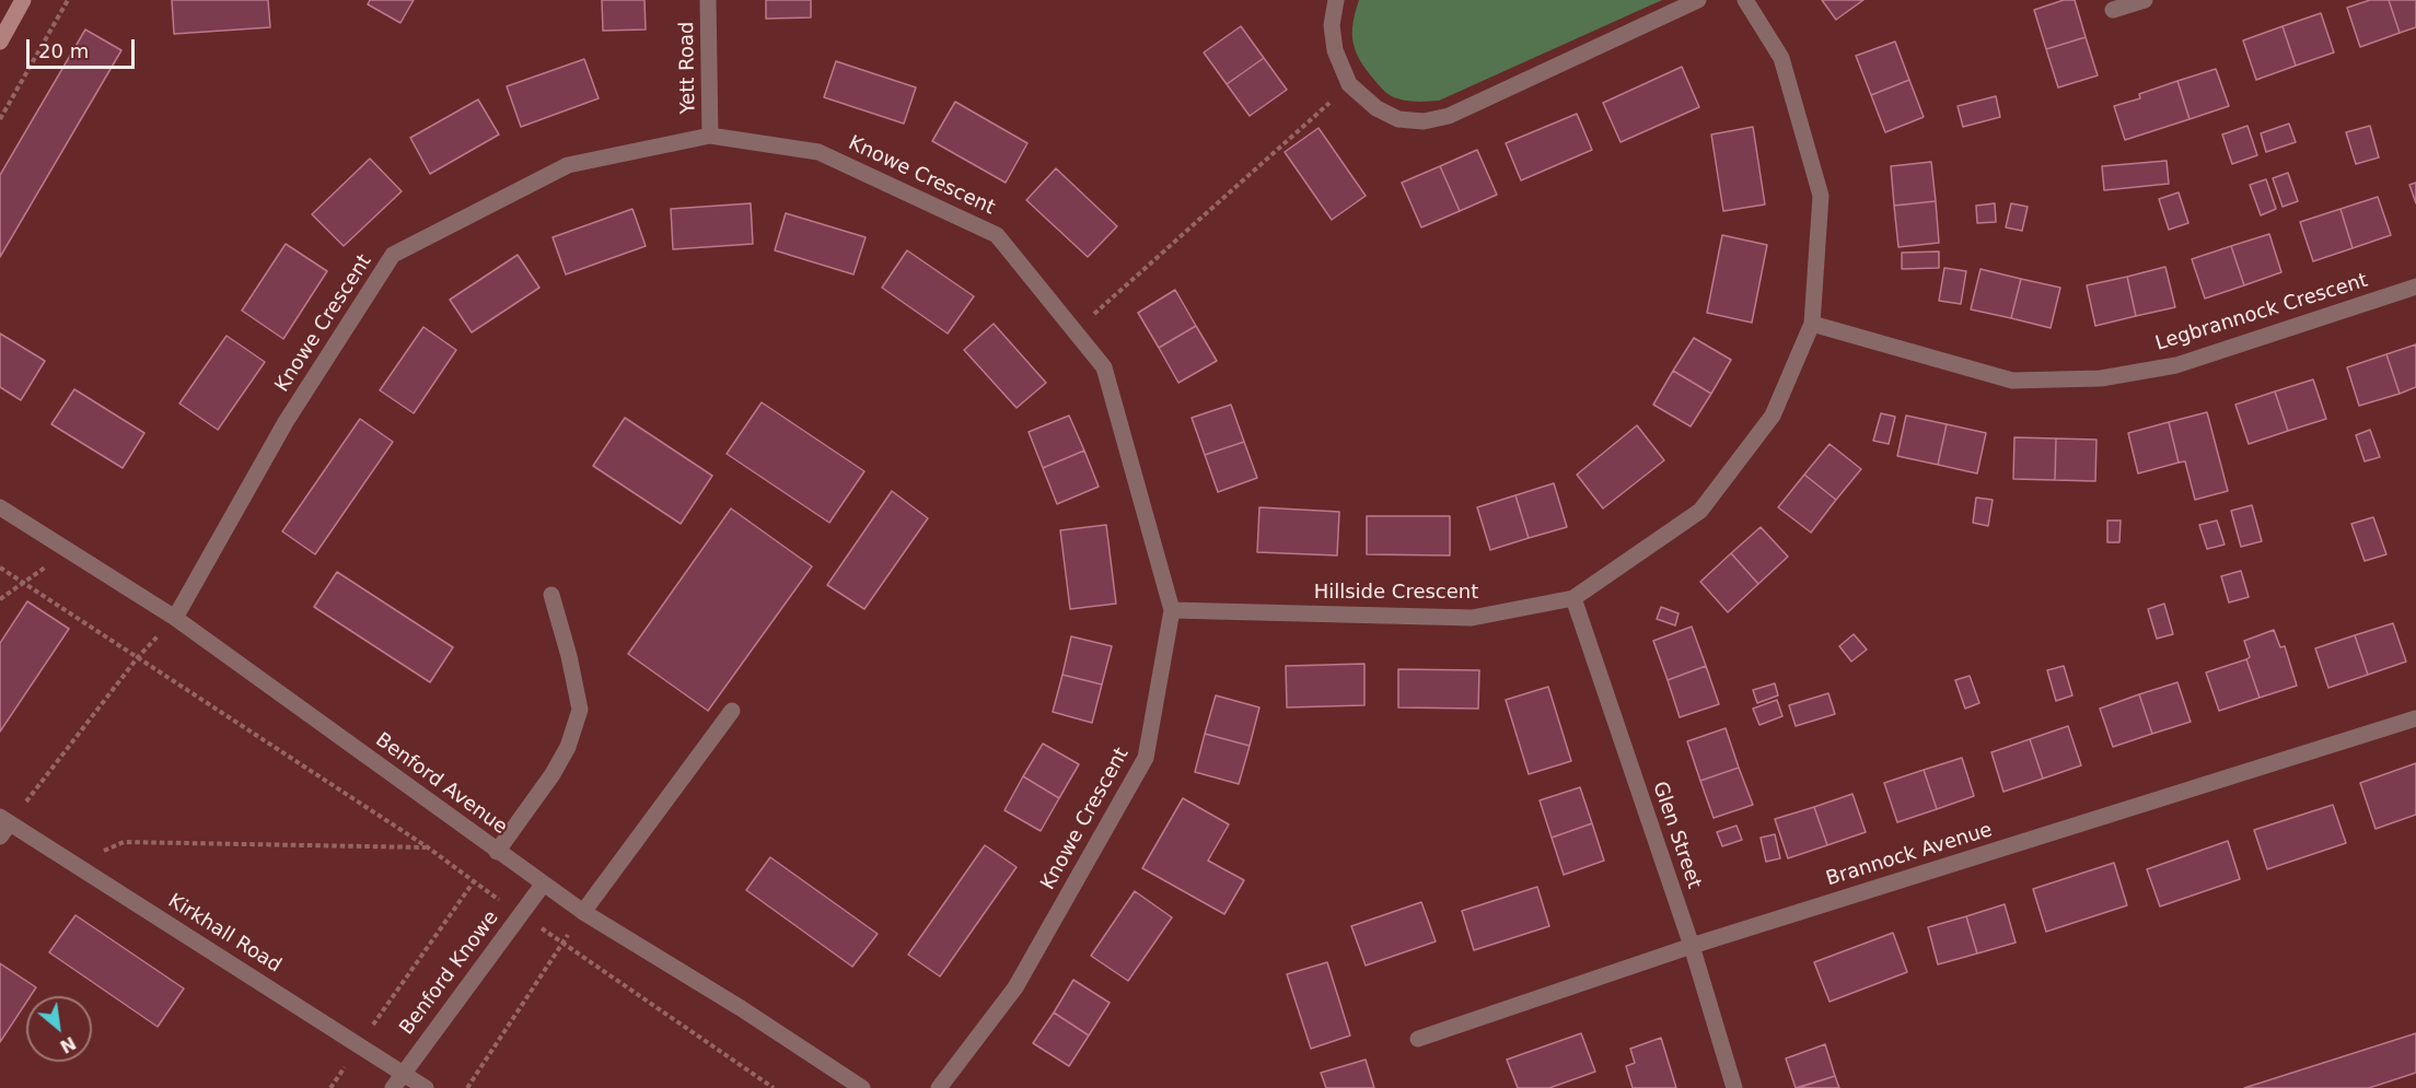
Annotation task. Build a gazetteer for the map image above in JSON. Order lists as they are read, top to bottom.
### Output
{
  "streets": {
    "street": [
      "Yett Road",
      "Knowe Crescent",
      "Legbrannock Crescent",
      "Hillside Crescent",
      "Benford Avenue",
      "Glen Street",
      "Brannock Avenue",
      "Kirkhall Road",
      "Benford Knowe"
    ]
  },
  "crossings": [
    ["Yett Road", "Knowe Crescent"],
    ["Knowe Crescent", "Hillside Crescent"],
    ["Knowe Crescent", "Benford Avenue"],
    ["Legbrannock Crescent", "Hillside Crescent"],
    ["Hillside Crescent", "Glen Street"],
    ["Benford Avenue", "Benford Knowe"],
    ["Glen Street", "Brannock Avenue"],
    ["Kirkhall Road", "Benford Knowe"]
  ],
  "scale_bar": "20 m",
  "north": "bottom right"
}
